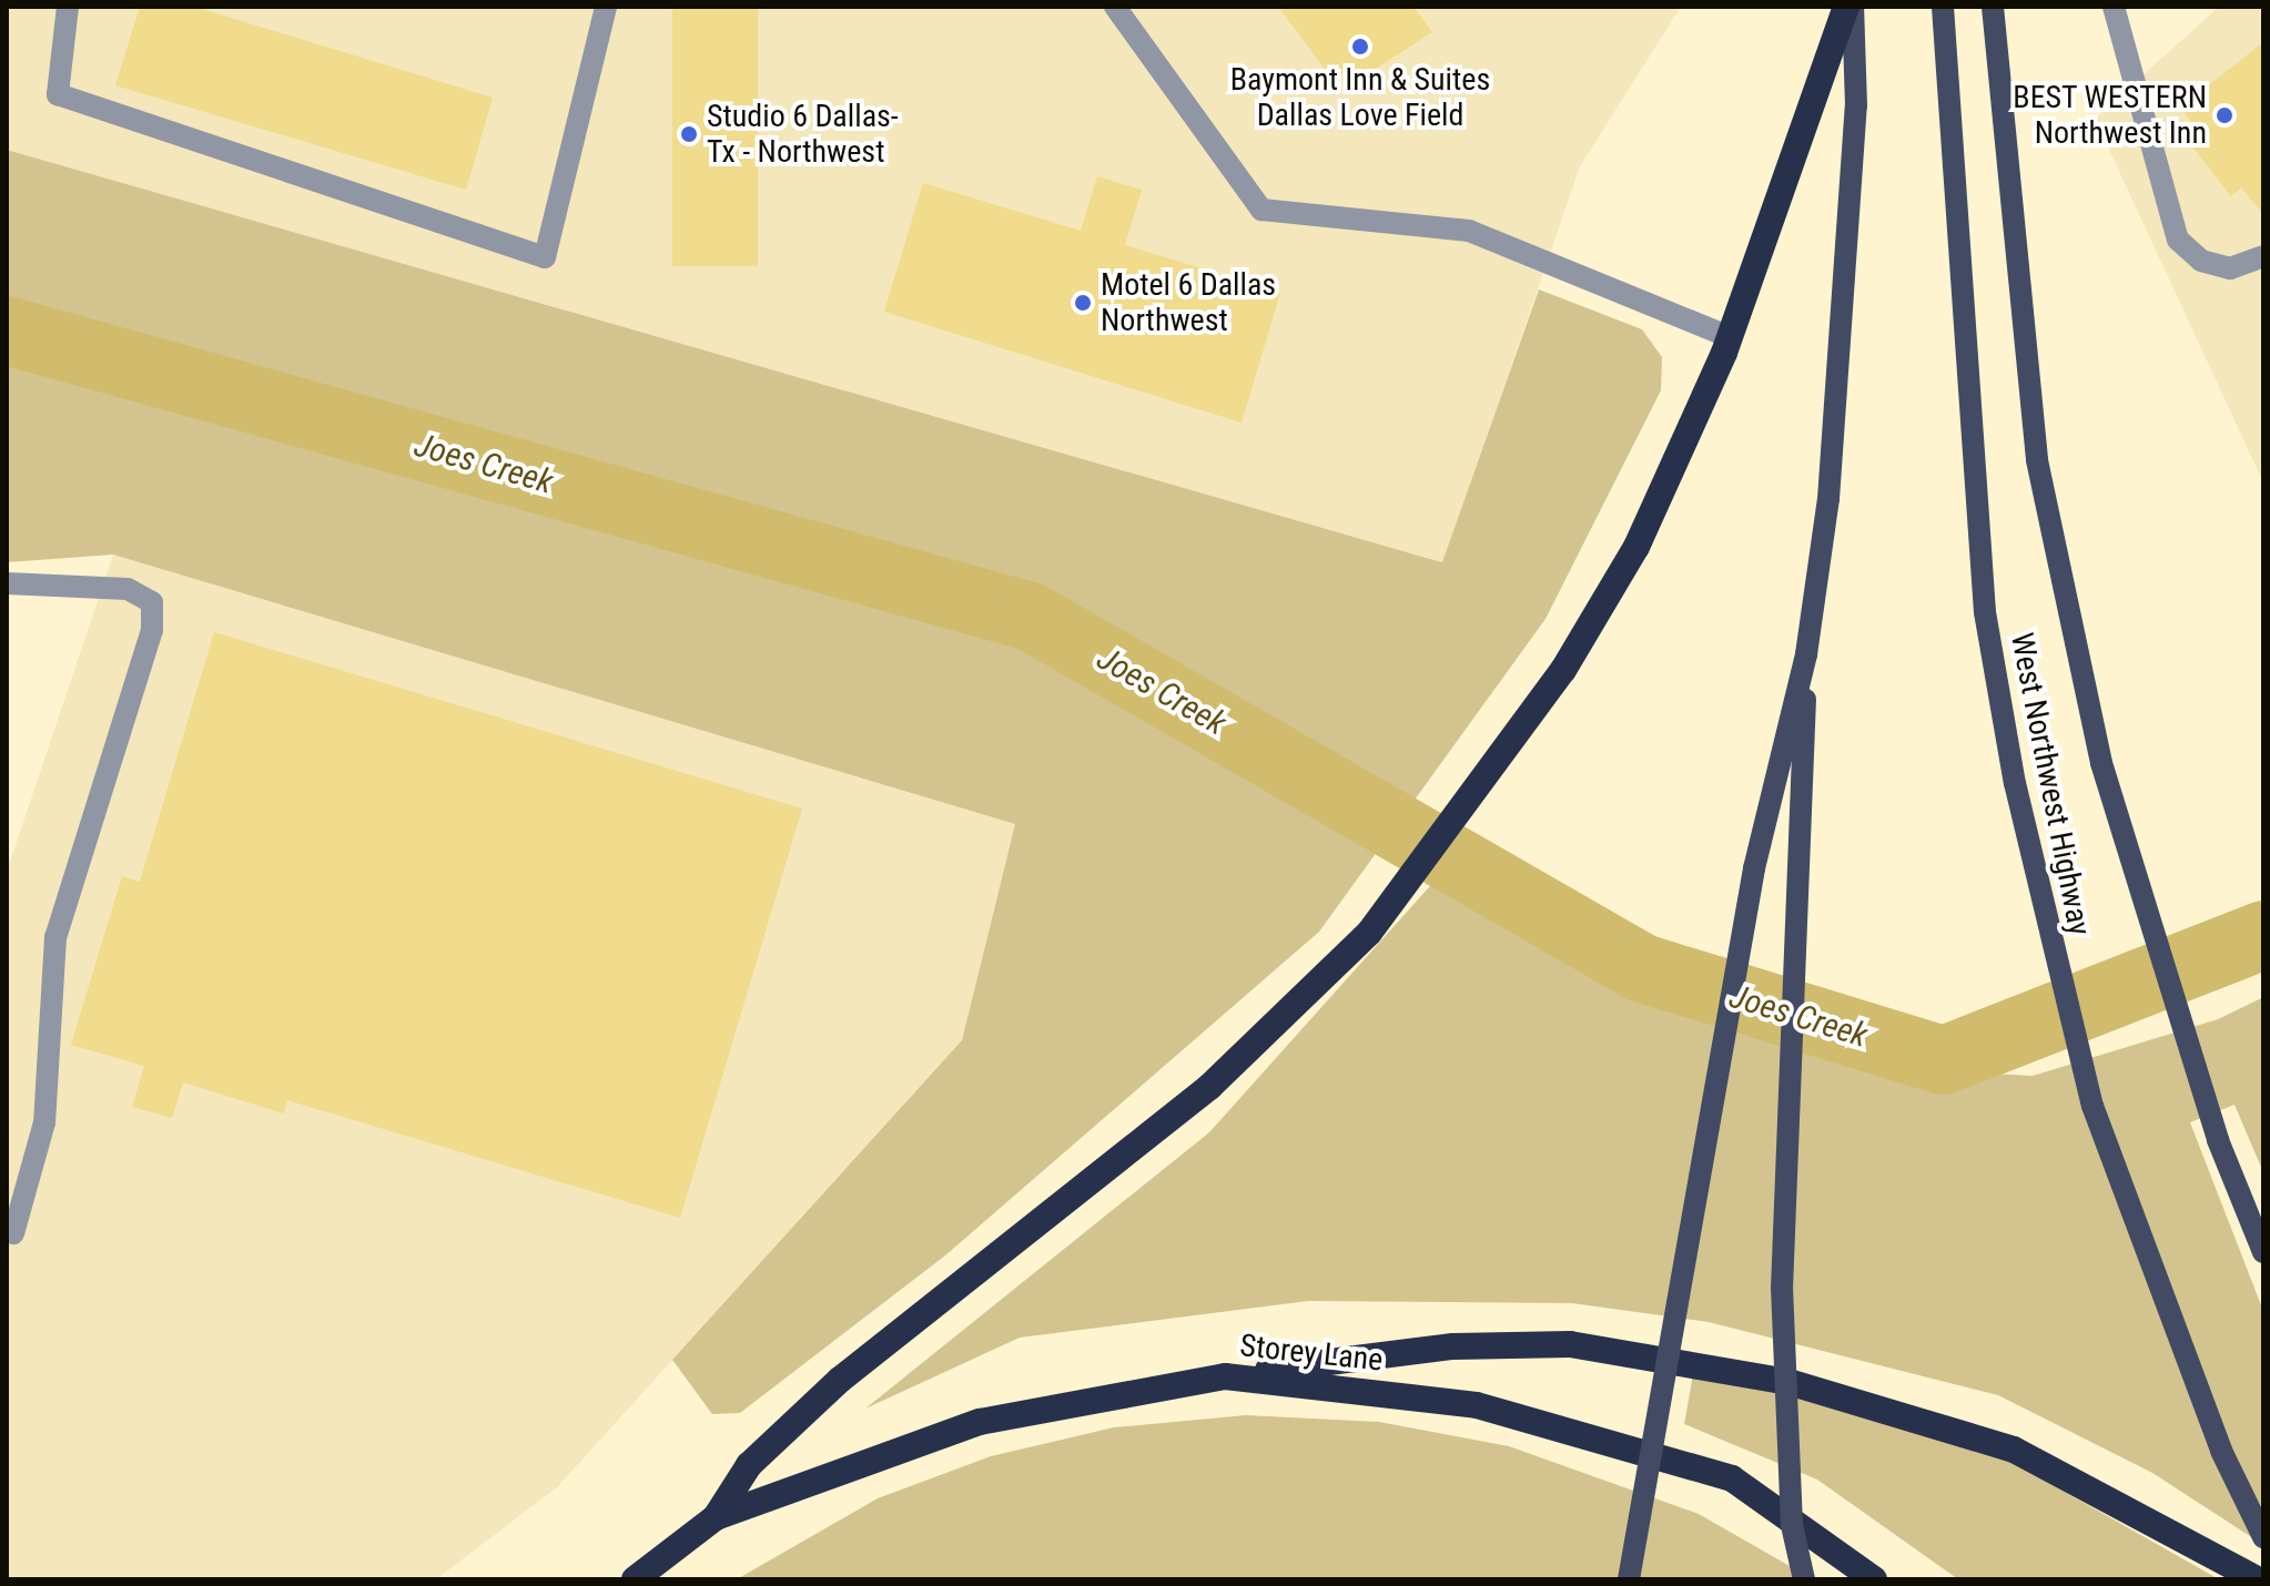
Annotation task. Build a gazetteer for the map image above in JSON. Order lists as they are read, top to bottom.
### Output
{
  "streets": {
    "highway": ["Storey Lane"],
    "main road": ["West Northwest Highway"]
  },
  "water": ["Joes Creek"],
  "places": [
    "Baymont Inn & Suites Dallas Love Field",
    "BEST WESTERN Northwest Inn",
    "Studio 6 Dallas- Tx - Northwest",
    "Motel 6 Dallas Northwest"
  ]
}
